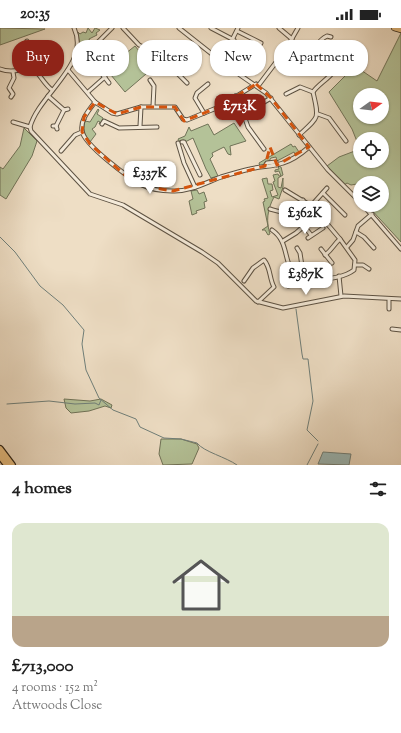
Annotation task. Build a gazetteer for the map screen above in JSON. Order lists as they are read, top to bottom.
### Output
{
  "north": "right",
  "page": {
    "status": "20:35",
    "chip": [
      "Buy",
      "Rent",
      "Filters",
      "New",
      "Apartment"
    ],
    "price": [
      "£713K",
      "£337K",
      "£362K",
      "£387K"
    ],
    "heading": "4 homes",
    "list": [
      {
        "name": "£713,000",
        "note": "4 rooms · 152 m² · Attwoods Close"
      }
    ]
  }
}
